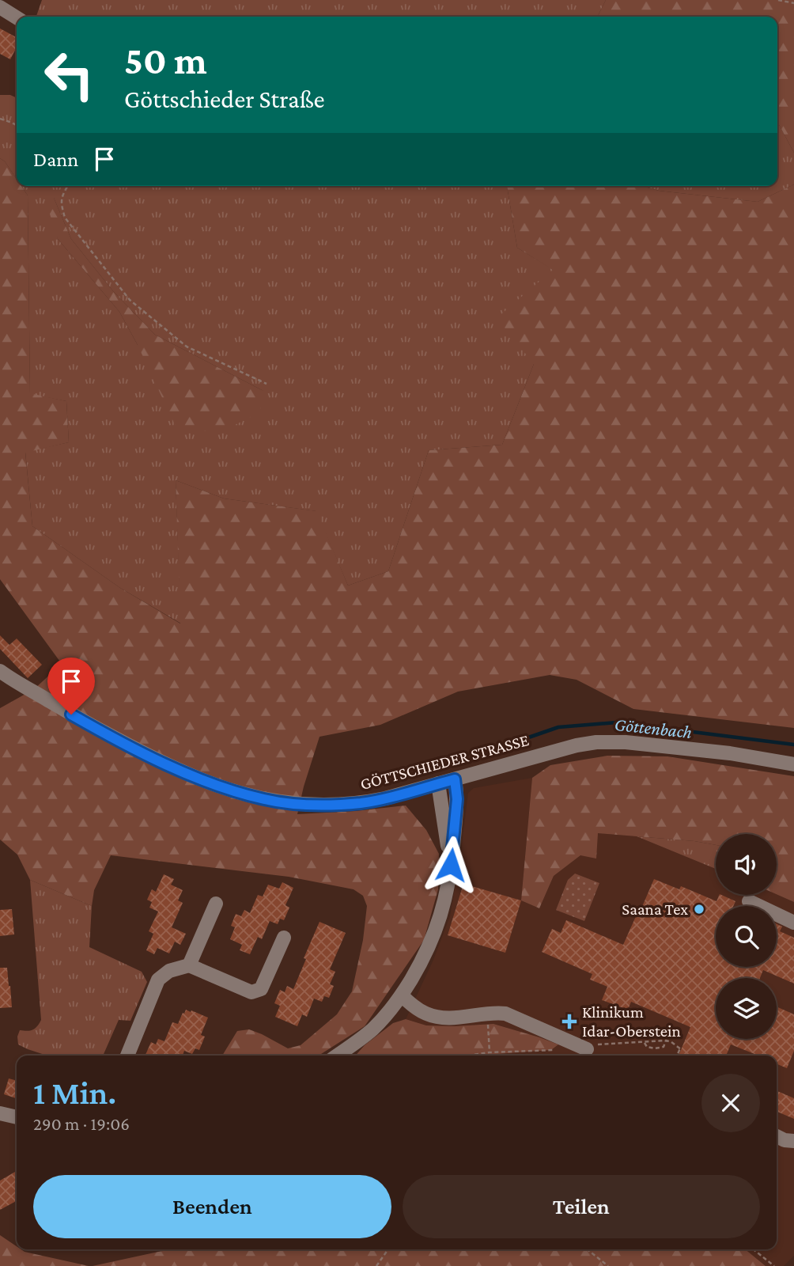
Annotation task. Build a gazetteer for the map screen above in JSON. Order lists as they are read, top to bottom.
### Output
{
  "streets": {
    "street": ["GÖTTSCHIEDER STRASSE"]
  },
  "water": ["Göttenbach"],
  "places": {
    "other": ["Saana Tex"],
    "health": ["Klinikum Idar-Oberstein"]
  },
  "page": {
    "turn": ["50 m", "Göttschieder Straße"],
    "then": "Dann",
    "heading": ["1 Min.", "290 m · 19:06"],
    "buttons": ["Beenden", "Teilen"]
  }
}
